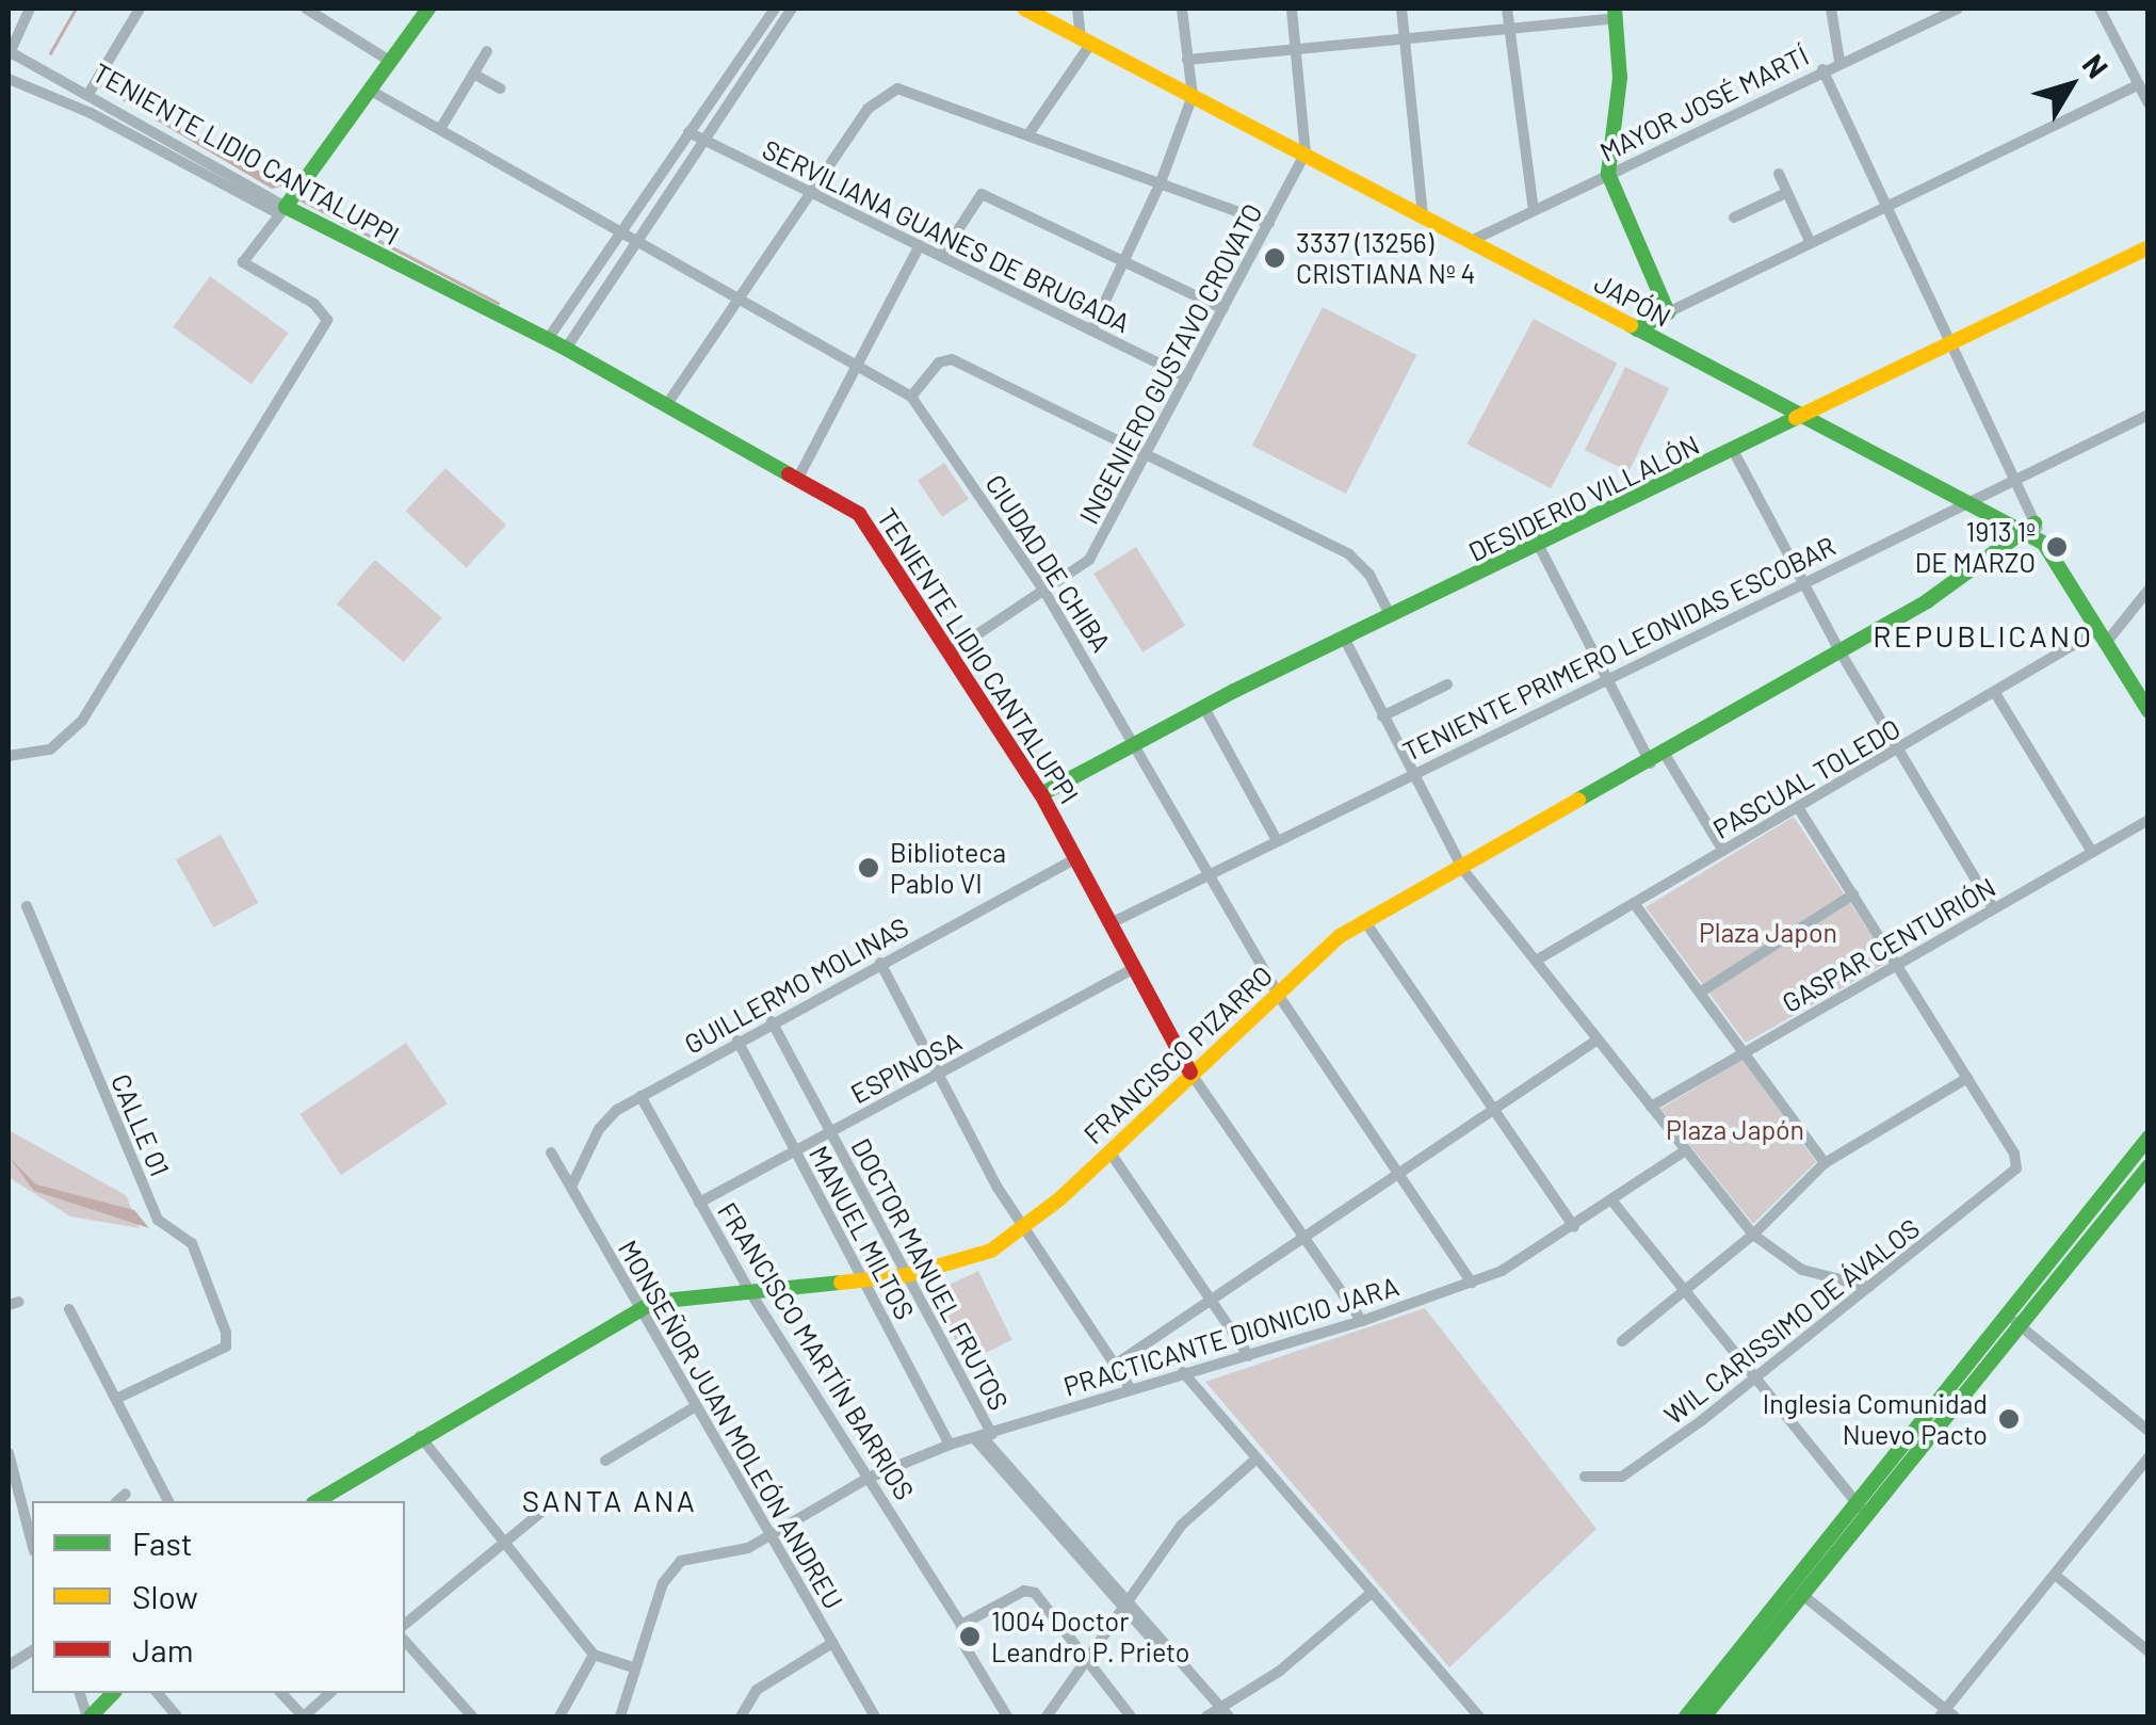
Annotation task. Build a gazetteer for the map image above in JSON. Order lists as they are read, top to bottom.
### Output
{
  "streets": {
    "street": [
      "MAYOR JOSÉ MARTÍ",
      "TENIENTE LIDIO CANTALUPPI",
      "SERVILIANA GUANES DE BRUGADA",
      "JAPÓN",
      "INGENIERO GUSTAVO CROVATO",
      "DESIDERIO VILLALÓN",
      "CIUDAD DE CHIBA",
      "TENIENTE PRIMERO LEONIDAS ESCOBAR",
      "PASCUAL TOLEDO",
      "GASPAR CENTURIÓN",
      "GUILLERMO MOLINAS",
      "FRANCISCO PIZARRO",
      "ESPINOSA",
      "CALLE 01",
      "MANUEL MILTOS",
      "DOCTOR MANUEL FRUTOS",
      "WIL CARISSIMO DE ÁVALOS",
      "PRACTICANTE DIONICIO JARA",
      "FRANCISCO MARTÍN BARRIOS",
      "MONSEÑOR JUAN MOLEÓN ANDREU"
    ]
  },
  "crossings": [
    ["MAYOR JOSÉ MARTÍ", "JAPÓN"],
    ["TENIENTE LIDIO CANTALUPPI", "INGENIERO GUSTAVO CROVATO"],
    ["TENIENTE LIDIO CANTALUPPI", "DESIDERIO VILLALÓN"],
    ["TENIENTE LIDIO CANTALUPPI", "TENIENTE PRIMERO LEONIDAS ESCOBAR"],
    ["TENIENTE LIDIO CANTALUPPI", "GUILLERMO MOLINAS"],
    ["TENIENTE LIDIO CANTALUPPI", "FRANCISCO PIZARRO"],
    ["TENIENTE LIDIO CANTALUPPI", "ESPINOSA"],
    ["TENIENTE LIDIO CANTALUPPI", "PRACTICANTE DIONICIO JARA"],
    ["SERVILIANA GUANES DE BRUGADA", "INGENIERO GUSTAVO CROVATO"],
    ["JAPÓN", "INGENIERO GUSTAVO CROVATO"],
    ["JAPÓN", "DESIDERIO VILLALÓN"],
    ["JAPÓN", "TENIENTE PRIMERO LEONIDAS ESCOBAR"],
    ["JAPÓN", "PASCUAL TOLEDO"],
    ["JAPÓN", "FRANCISCO PIZARRO"],
    ["INGENIERO GUSTAVO CROVATO", "CIUDAD DE CHIBA"],
    ["DESIDERIO VILLALÓN", "CIUDAD DE CHIBA"],
    ["CIUDAD DE CHIBA", "TENIENTE PRIMERO LEONIDAS ESCOBAR"],
    ["CIUDAD DE CHIBA", "FRANCISCO PIZARRO"],
    ["CIUDAD DE CHIBA", "PRACTICANTE DIONICIO JARA"],
    ["GUILLERMO MOLINAS", "MANUEL MILTOS"],
    ["GUILLERMO MOLINAS", "DOCTOR MANUEL FRUTOS"],
    ["GUILLERMO MOLINAS", "FRANCISCO MARTÍN BARRIOS"],
    ["GUILLERMO MOLINAS", "MONSEÑOR JUAN MOLEÓN ANDREU"],
    ["FRANCISCO PIZARRO", "MANUEL MILTOS"],
    ["FRANCISCO PIZARRO", "DOCTOR MANUEL FRUTOS"],
    ["FRANCISCO PIZARRO", "FRANCISCO MARTÍN BARRIOS"],
    ["FRANCISCO PIZARRO", "MONSEÑOR JUAN MOLEÓN ANDREU"],
    ["ESPINOSA", "MANUEL MILTOS"],
    ["ESPINOSA", "DOCTOR MANUEL FRUTOS"],
    ["ESPINOSA", "FRANCISCO MARTÍN BARRIOS"],
    ["MANUEL MILTOS", "PRACTICANTE DIONICIO JARA"],
    ["DOCTOR MANUEL FRUTOS", "PRACTICANTE DIONICIO JARA"],
    ["PRACTICANTE DIONICIO JARA", "FRANCISCO MARTÍN BARRIOS"],
    ["PRACTICANTE DIONICIO JARA", "MONSEÑOR JUAN MOLEÓN ANDREU"]
  ],
  "districts": ["REPUBLICANO", "SANTA ANA"],
  "parks": ["Plaza Japon", "Plaza Japón"],
  "places": [
    "3337 (13256) CRISTIANA Nº 4",
    "1913 1º DE MARZO",
    "Biblioteca Pablo VI",
    "Inglesia Comunidad Nuevo Pacto",
    "1004 Doctor Leandro P. Prieto"
  ],
  "legend": ["Fast", "Slow", "Jam"],
  "north": "top right"
}
